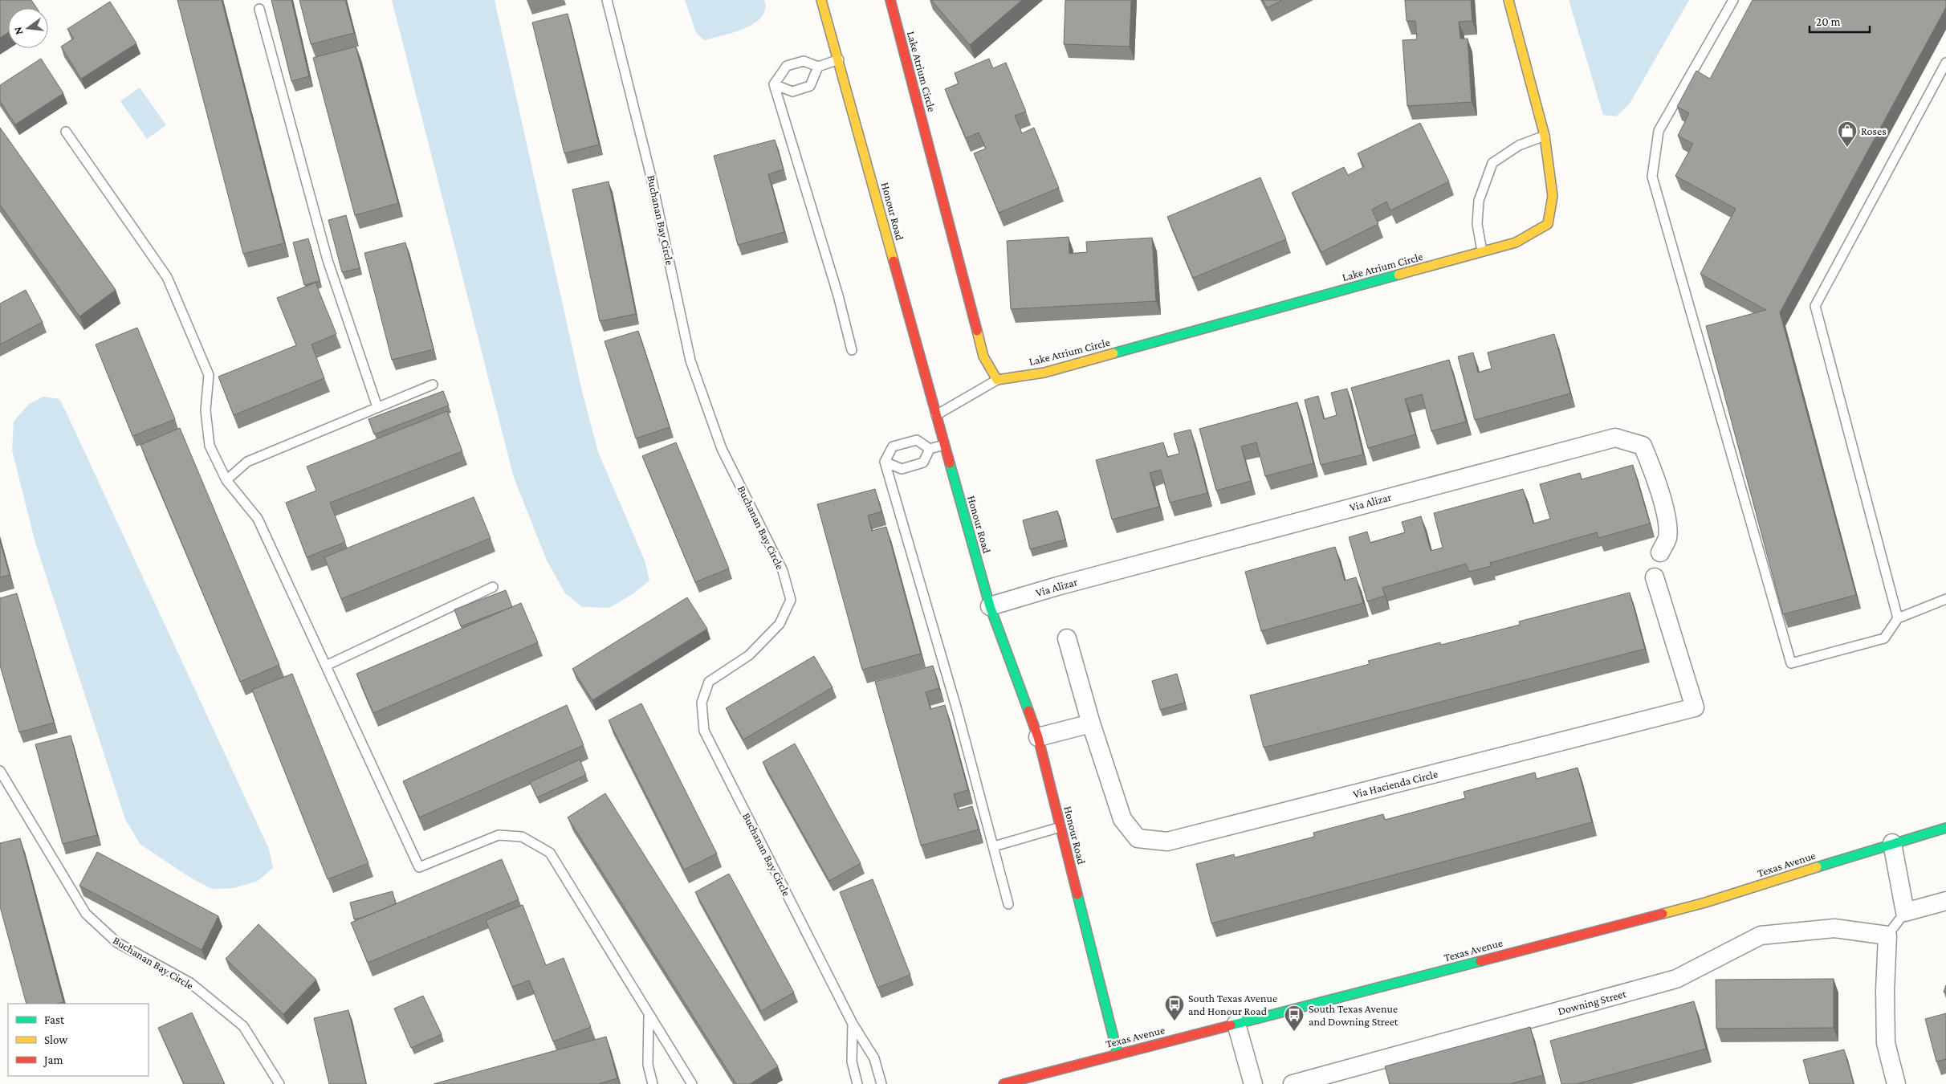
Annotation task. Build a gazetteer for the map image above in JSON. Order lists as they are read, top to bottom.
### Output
{
  "streets": {
    "street": [
      "Lake Atrium Circle",
      "Honour Road",
      "Via Alizar",
      "Via Hacienda Circle",
      "Texas Avenue",
      "Downing Street"
    ],
    "lane": ["Buchanan Bay Circle"]
  },
  "crossings": [
    ["Lake Atrium Circle", "Honour Road"],
    ["Honour Road", "Via Alizar"],
    ["Honour Road", "Texas Avenue"]
  ],
  "places": {
    "shop": ["Roses"],
    "bus stop": ["South Texas Avenue and Honour Road", "South Texas Avenue and Downing Street"]
  },
  "legend": ["Fast", "Slow", "Jam"],
  "scale_bar": "20 m",
  "north": "left"
}
